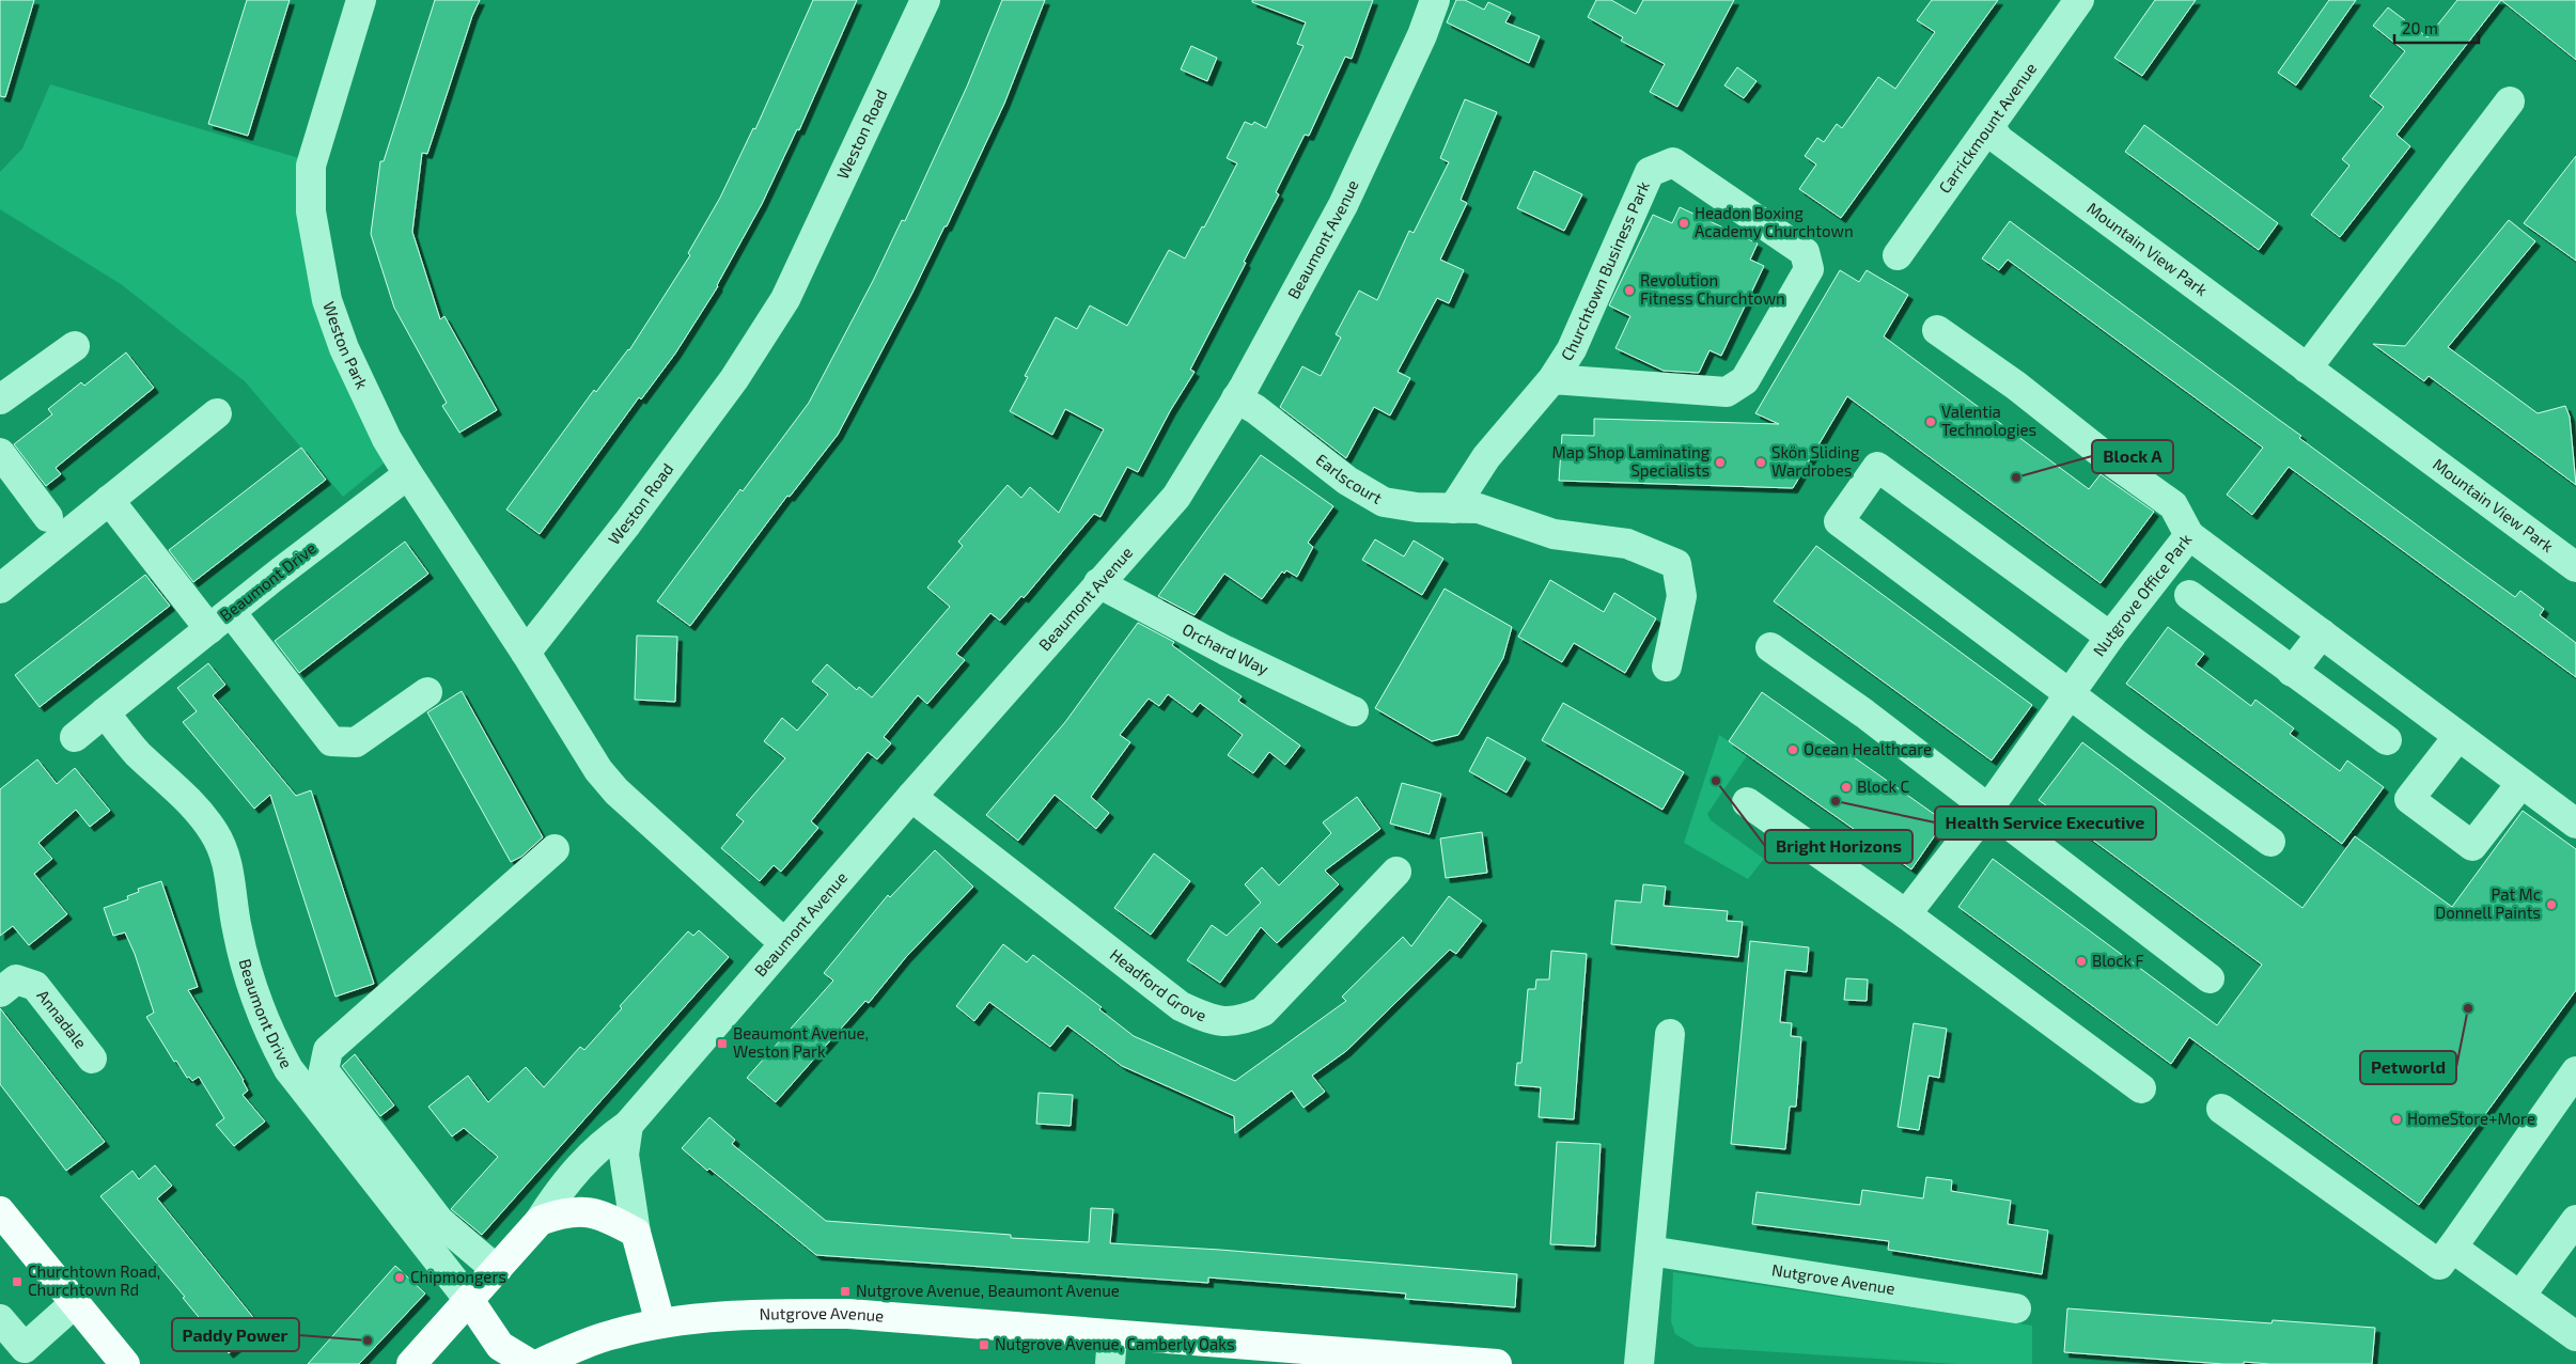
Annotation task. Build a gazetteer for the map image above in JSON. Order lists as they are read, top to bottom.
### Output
{
  "streets": {
    "main road": ["Beaumont Avenue", "Nutgrove Avenue"],
    "street": [
      "Carrickmount Avenue",
      "Weston Road",
      "Mountain View Park",
      "Churchtown Business Park",
      "Weston Park",
      "Earlscourt",
      "Beaumont Drive",
      "Nutgrove Office Park",
      "Orchard Way",
      "Headford Grove",
      "Annadale"
    ]
  },
  "crossings": [
    ["Carrickmount Avenue", "Mountain View Park"],
    ["Weston Road", "Weston Park"],
    ["Beaumont Avenue", "Earlscourt"],
    ["Beaumont Avenue", "Beaumont Drive"],
    ["Beaumont Avenue", "Orchard Way"],
    ["Beaumont Avenue", "Headford Grove"],
    ["Churchtown Business Park", "Earlscourt"],
    ["Weston Park", "Beaumont Drive"]
  ],
  "places": {
    "other": [
      "Headon Boxing Academy Churchtown",
      "Revolution Fitness Churchtown",
      "Valentia Technologies",
      "Map Shop Laminating Specialists",
      "Skön Sliding Wardrobes",
      "Block A",
      "Ocean Healthcare",
      "Bright Horizons",
      "Block C",
      "Health Service Executive",
      "Pat Mc Donnell Paints",
      "Block F",
      "Petworld",
      "HomeStore+More",
      "Chipmongers",
      "Paddy Power"
    ],
    "transit": [
      "Beaumont Avenue, Weston Park",
      "Churchtown Road, Churchtown Rd",
      "Nutgrove Avenue, Beaumont Avenue",
      "Nutgrove Avenue, Camberly Oaks"
    ]
  },
  "scale_bar": "20 m"
}
